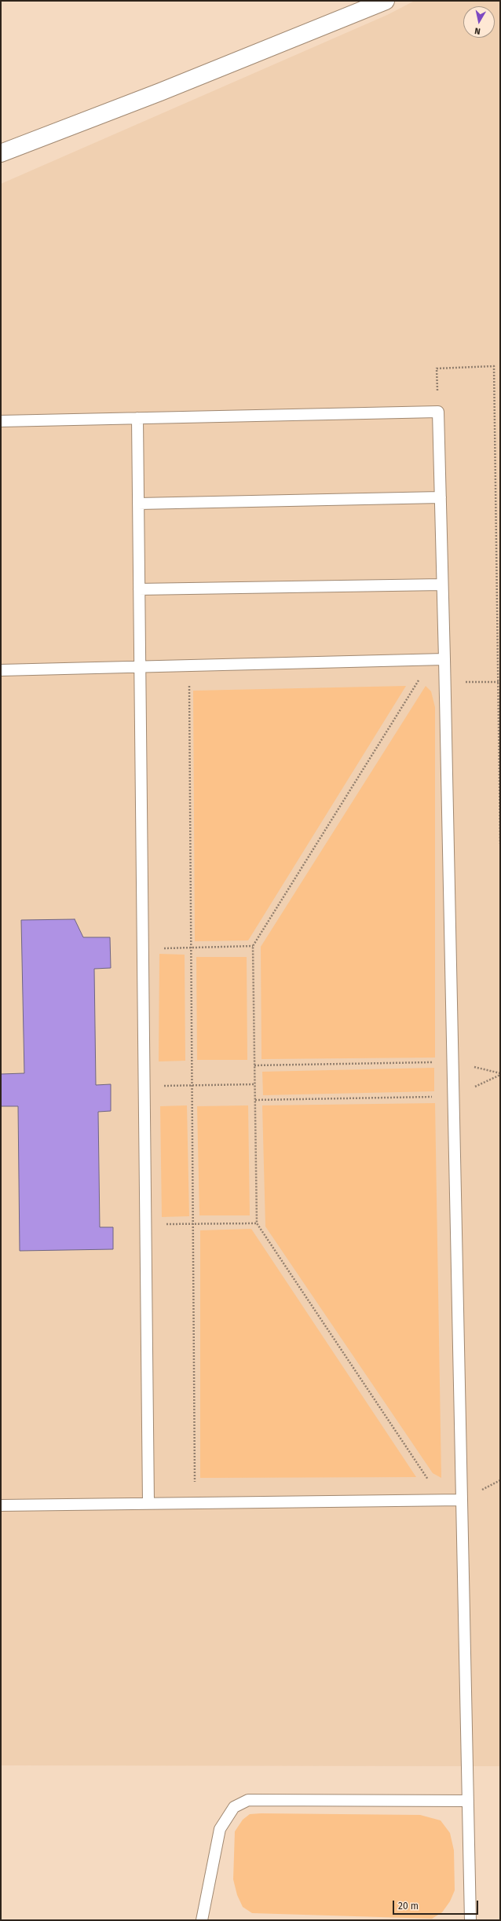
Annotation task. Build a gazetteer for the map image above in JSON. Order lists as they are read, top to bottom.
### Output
{
  "scale_bar": "20 m",
  "north": "bottom"
}
